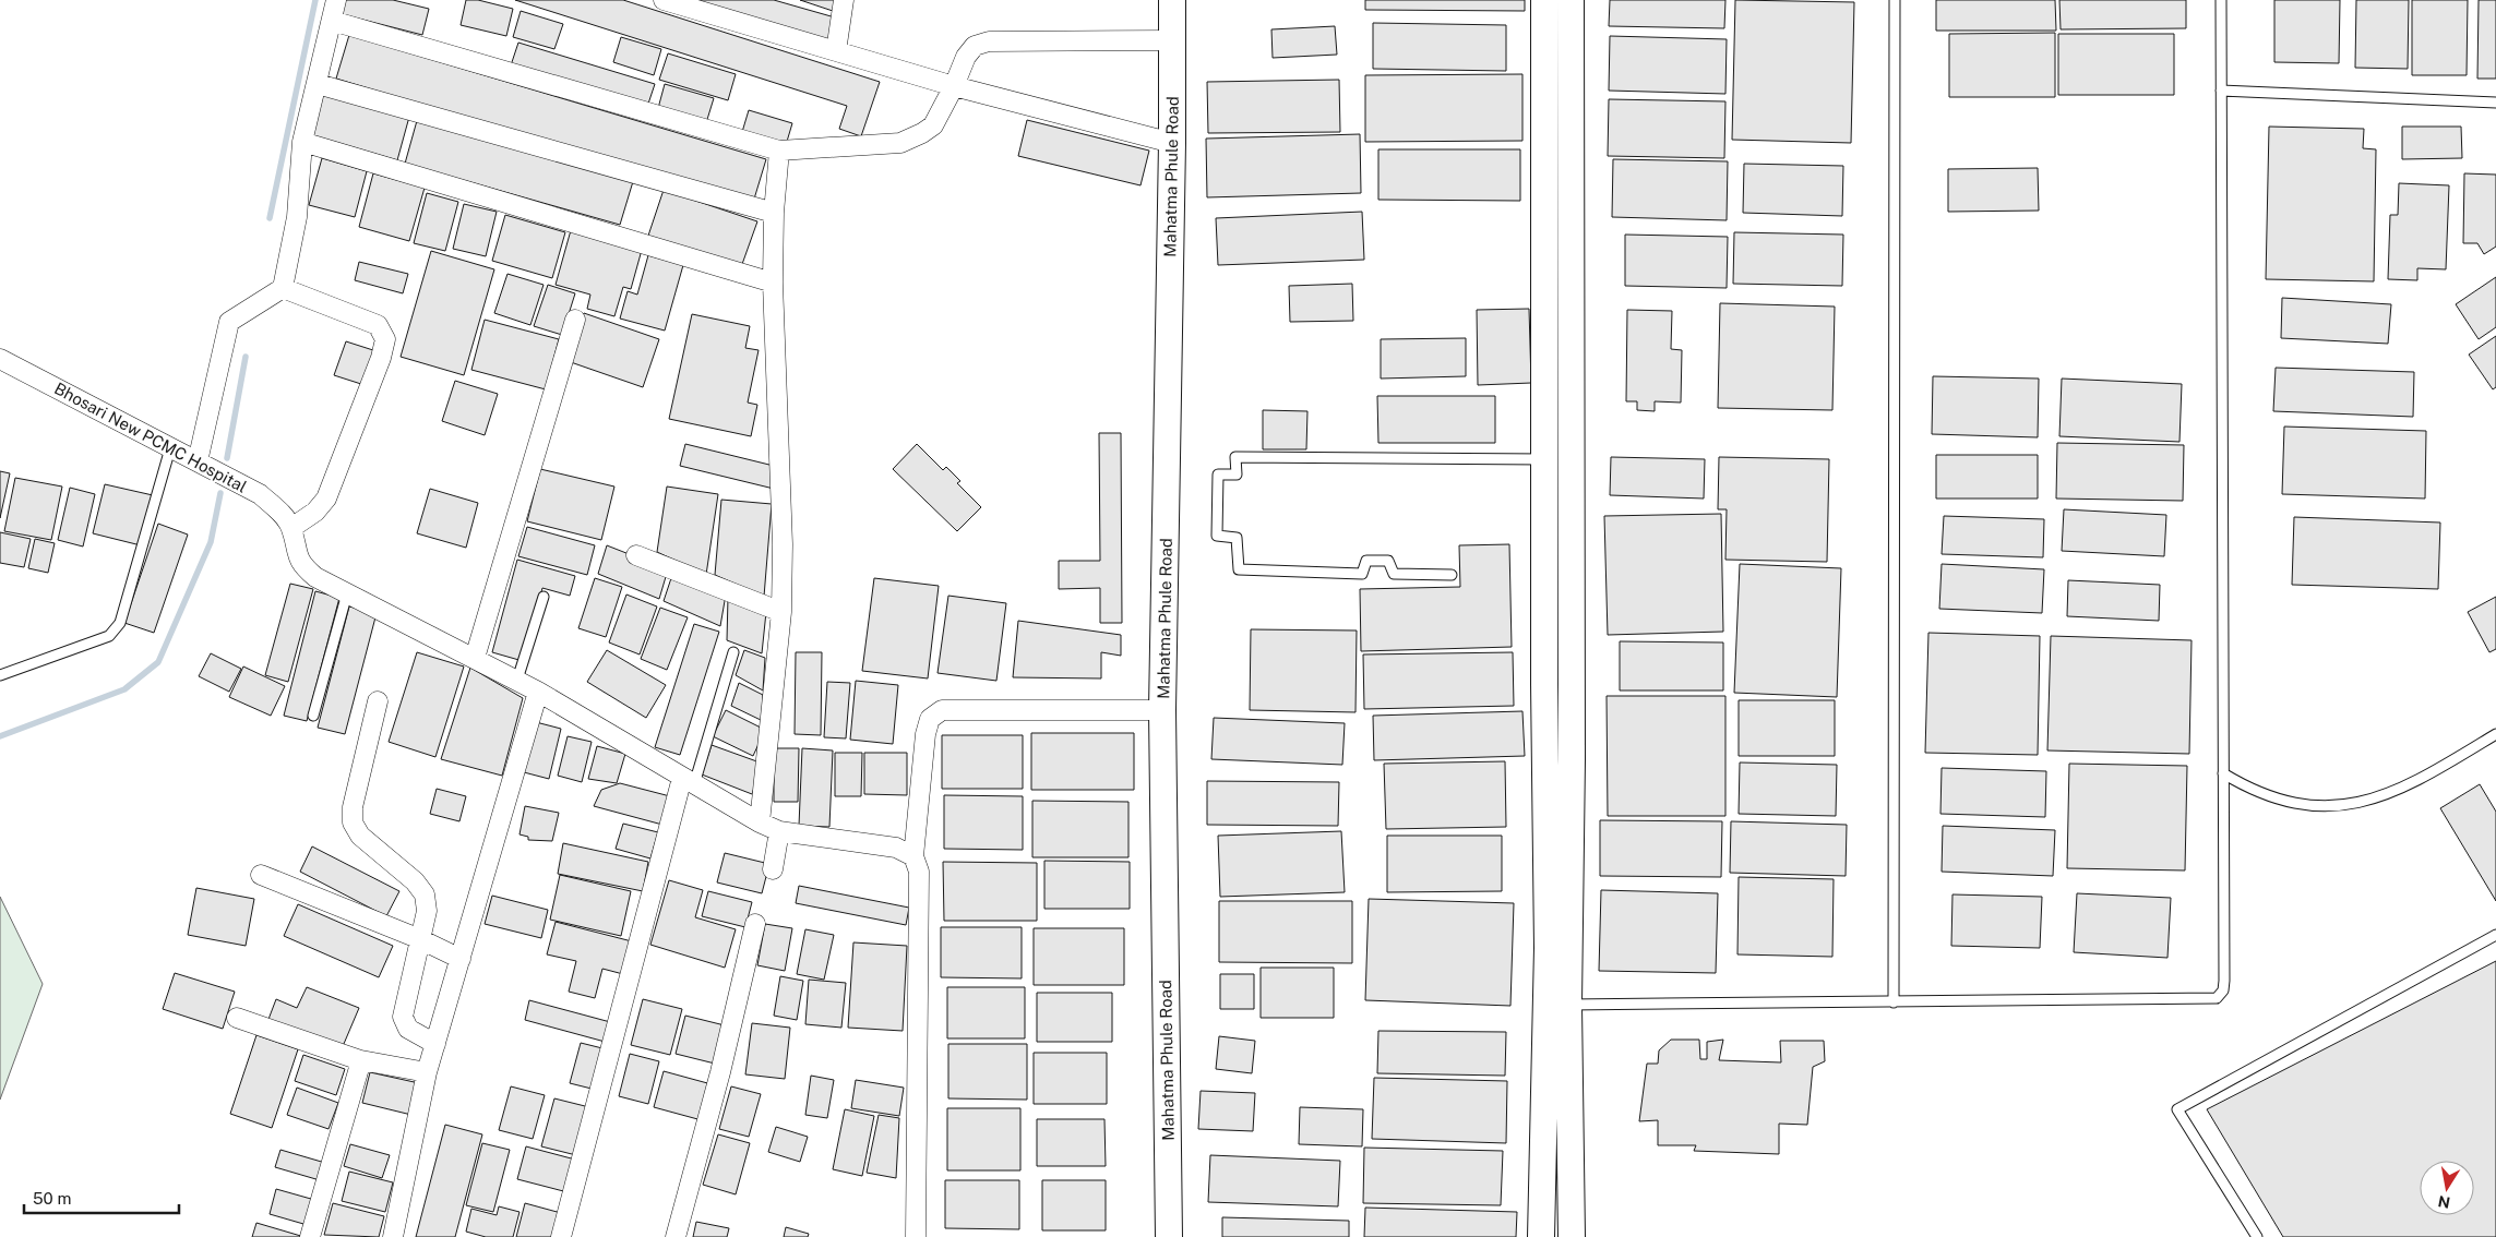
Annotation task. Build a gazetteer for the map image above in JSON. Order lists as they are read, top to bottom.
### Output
{
  "streets": {
    "street": ["Mahatma Phule Road", "Bhosari New PCMC Hospital"]
  },
  "scale_bar": "50 m",
  "north": "bottom"
}
